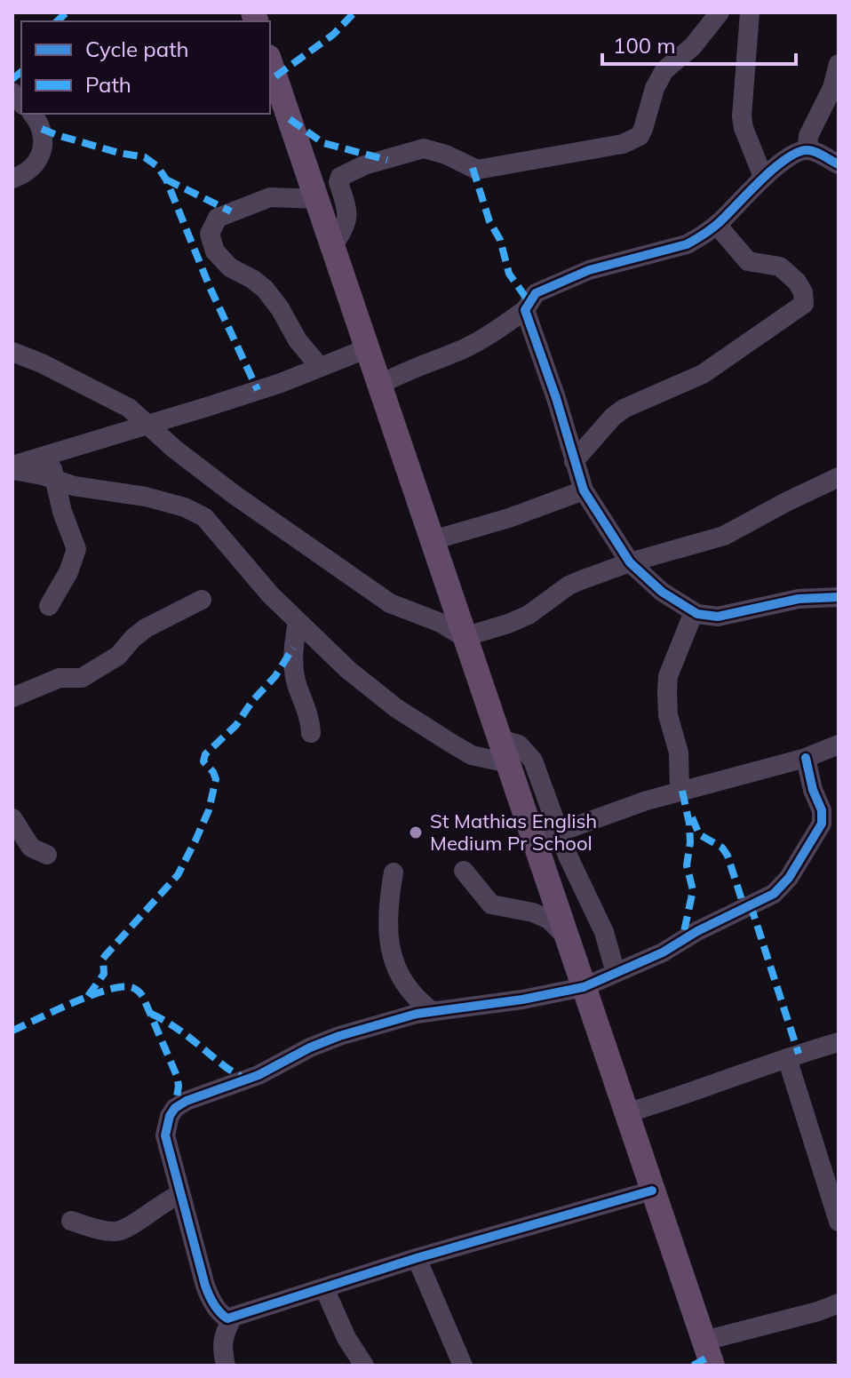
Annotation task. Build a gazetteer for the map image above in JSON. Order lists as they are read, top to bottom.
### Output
{
  "places": ["St Mathias English Medium Pr School"],
  "legend": ["Cycle path", "Path"],
  "scale_bar": "100 m"
}
